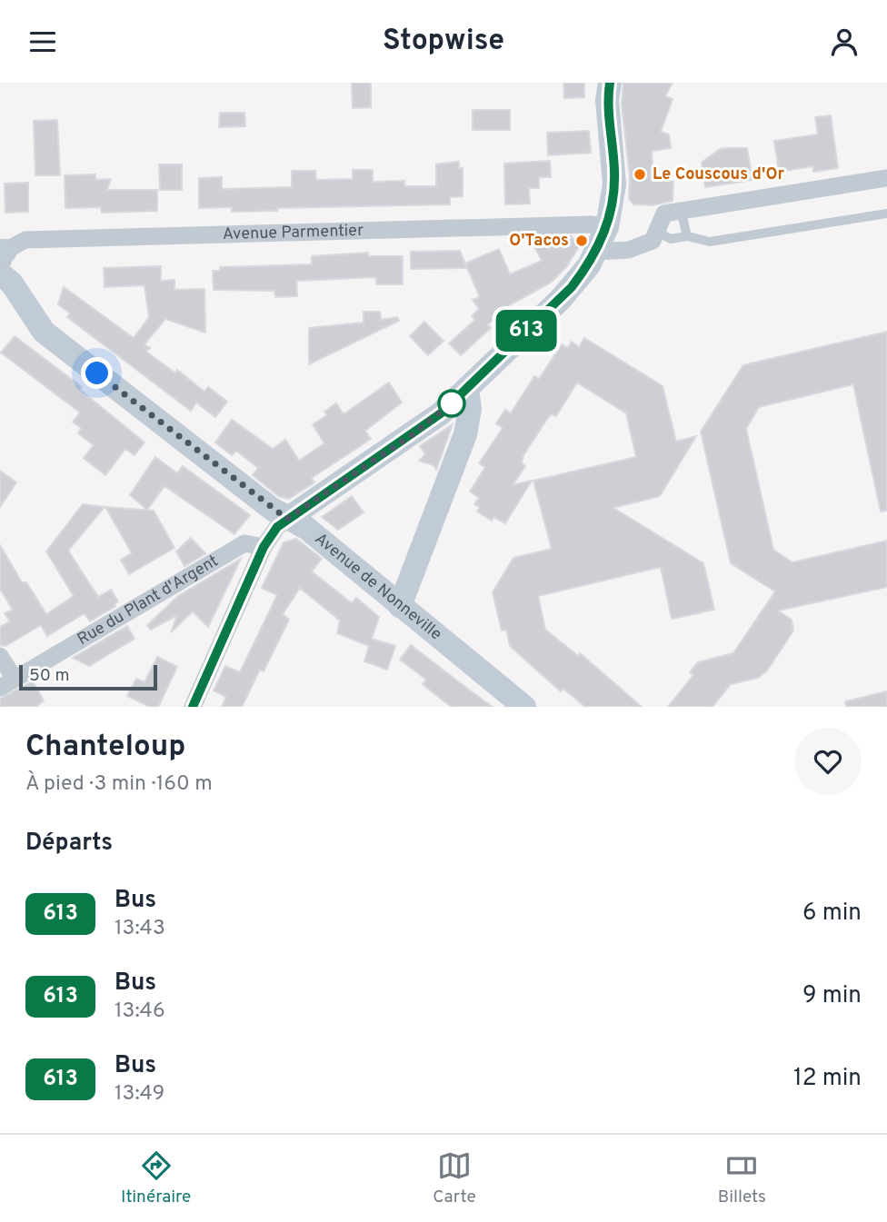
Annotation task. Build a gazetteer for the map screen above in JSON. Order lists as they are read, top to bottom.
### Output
{
  "streets": {
    "street": ["Avenue Parmentier", "Avenue de Nonneville", "Rue du Plant d'Argent"]
  },
  "crossings": [
    ["Avenue Parmentier", "Avenue de Nonneville"]
  ],
  "places": ["Le Couscous d'Or", "O'Tacos"],
  "lines": ["bus line 613"],
  "scale_bar": "50 m",
  "page": {
    "header": "Stopwise",
    "on_map": "613",
    "scale": "50 m",
    "heading": [
      ["Chanteloup", "À pied · 3 min · 160 m"],
      "Départs"
    ],
    "list": [
      {
        "mark": "613",
        "name": "Bus",
        "note": "13:43",
        "value": "6 min"
      },
      {
        "mark": "613",
        "name": "Bus",
        "note": "13:46",
        "value": "9 min"
      },
      {
        "mark": "613",
        "name": "Bus",
        "note": "13:49",
        "value": "12 min"
      }
    ],
    "tabs": ["Itinéraire", "Carte", "Billets"]
  }
}
